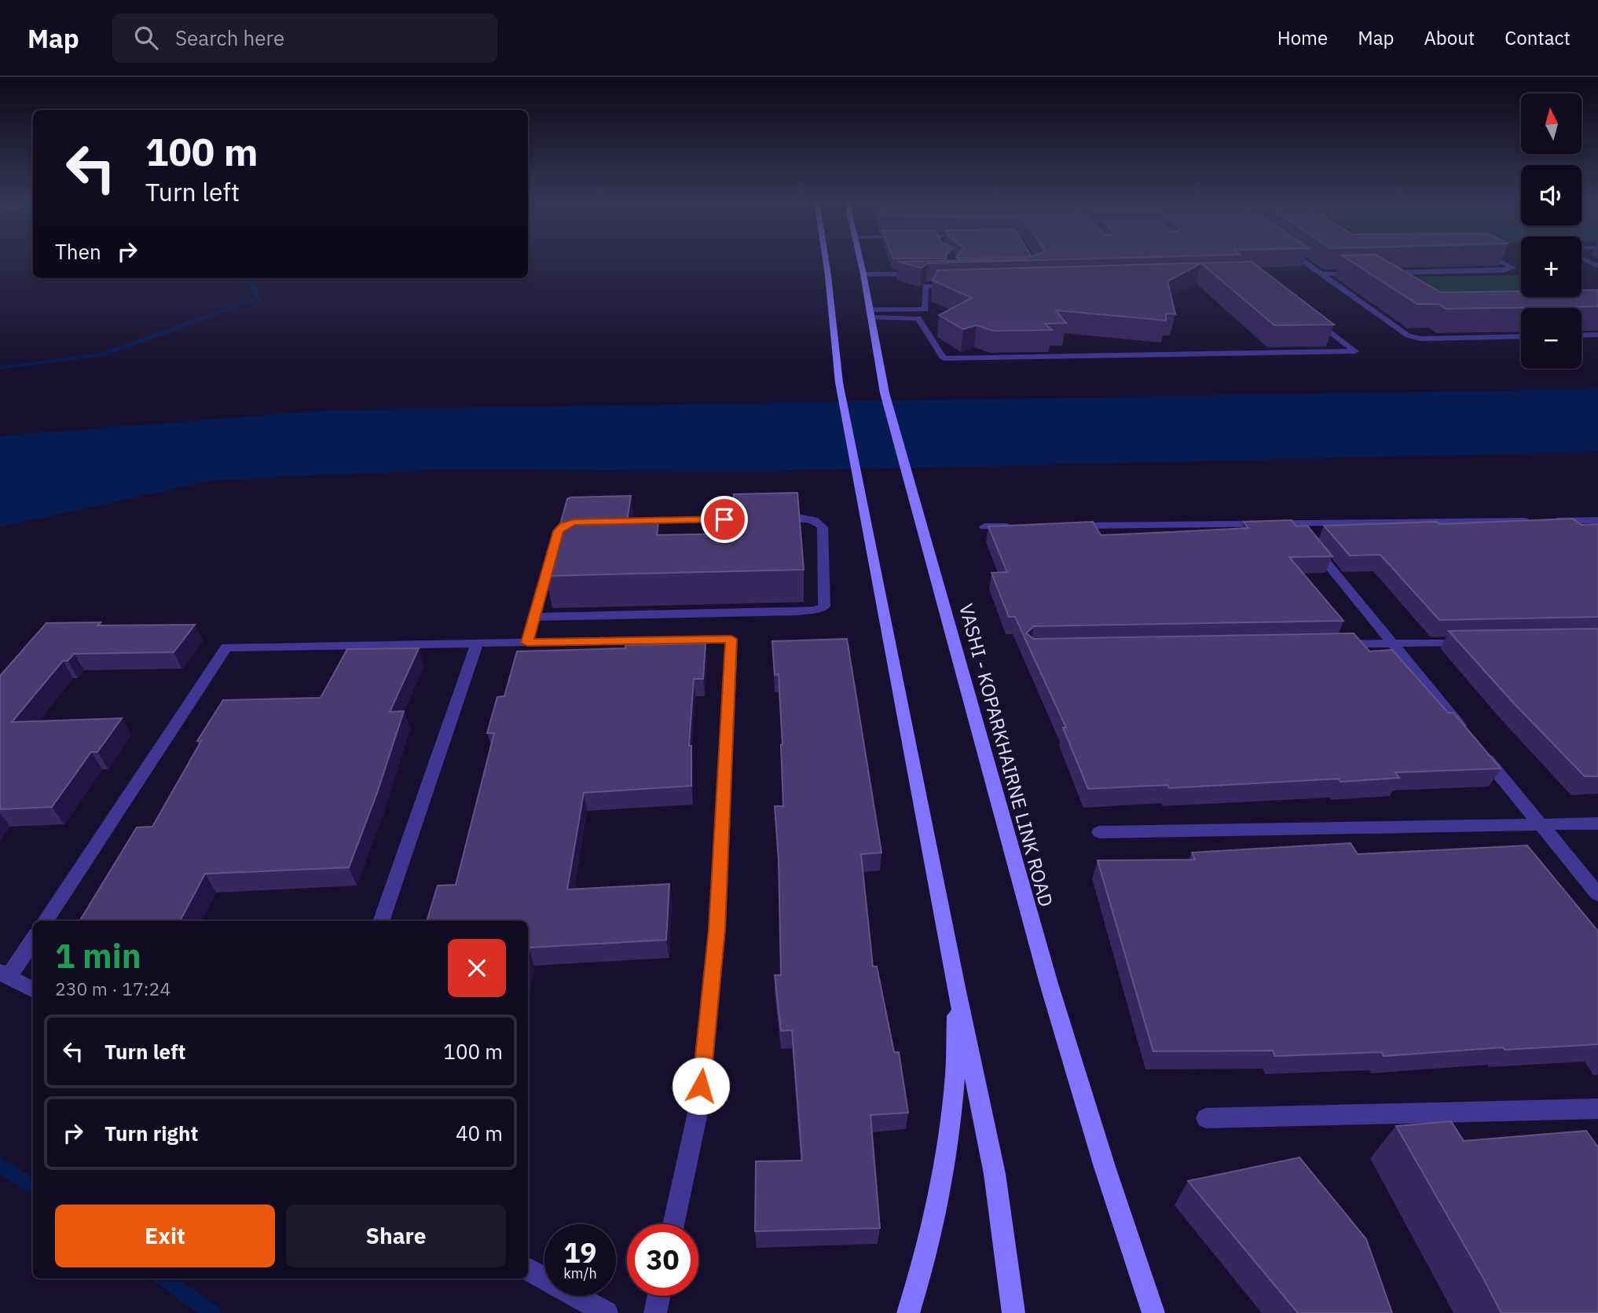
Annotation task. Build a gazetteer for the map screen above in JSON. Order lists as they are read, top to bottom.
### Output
{
  "streets": {
    "main road": ["VASHI - KOPARKHAIRNE LINK ROAD"]
  },
  "north": "top",
  "page": {
    "header": "Map",
    "search": "Search here",
    "nav": [
      "Home",
      "Map",
      "About",
      "Contact"
    ],
    "map_buttons": ["+", "−"],
    "turn": ["100 m", "Turn left"],
    "then": "Then",
    "heading": ["1 min", "230 m · 17:24"],
    "list": [
      {
        "name": "Turn left",
        "value": "100 m"
      },
      {
        "name": "Turn right",
        "value": "40 m"
      }
    ],
    "buttons": ["Exit", "Share"],
    "speed": "19 km/h",
    "limit": "30"
  }
}
